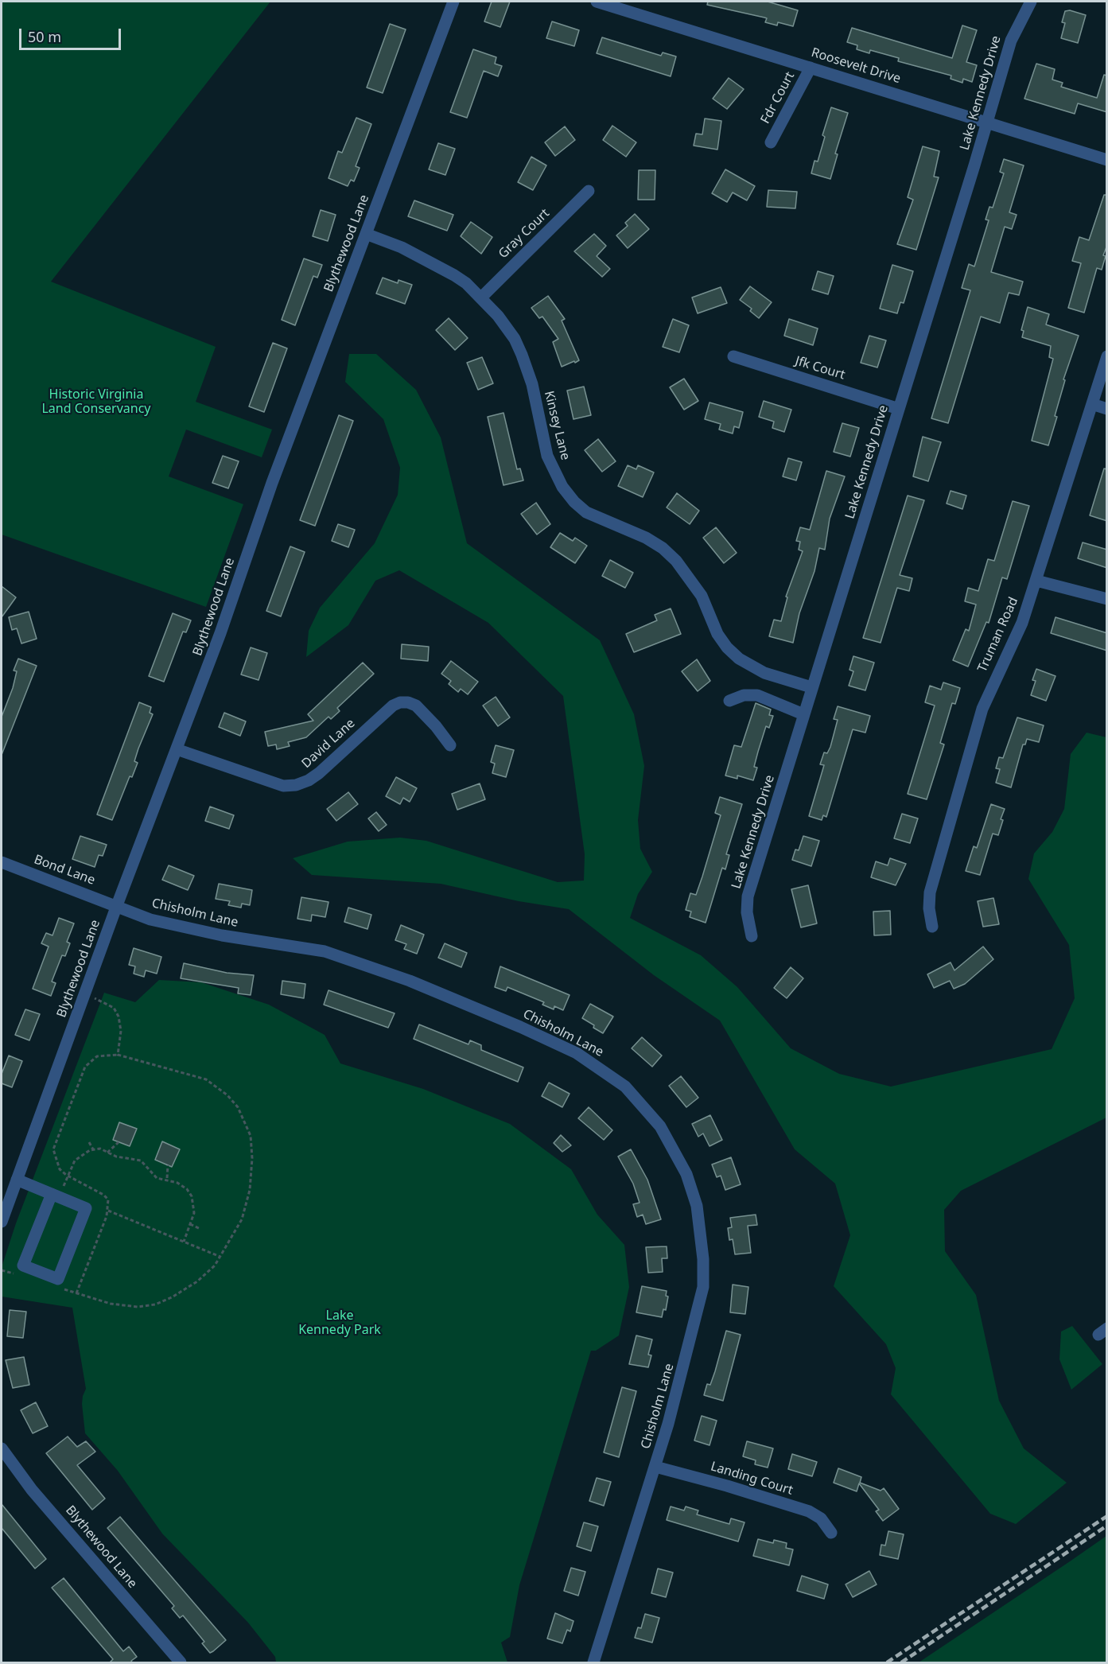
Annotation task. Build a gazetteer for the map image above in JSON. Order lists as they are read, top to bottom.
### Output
{
  "streets": {
    "street": [
      "Roosevelt Drive",
      "Lake Kennedy Drive",
      "Fdr Court",
      "Gray Court",
      "Blythewood Lane",
      "Jfk Court",
      "Kinsey Lane",
      "Truman Road",
      "David Lane",
      "Bond Lane",
      "Chisholm Lane",
      "Landing Court"
    ]
  },
  "crossings": [
    ["Roosevelt Drive", "Lake Kennedy Drive"],
    ["Roosevelt Drive", "Fdr Court"],
    ["Lake Kennedy Drive", "Jfk Court"],
    ["Lake Kennedy Drive", "Kinsey Lane"],
    ["Gray Court", "Kinsey Lane"],
    ["Blythewood Lane", "Kinsey Lane"],
    ["Blythewood Lane", "David Lane"],
    ["Blythewood Lane", "Bond Lane"],
    ["Blythewood Lane", "Chisholm Lane"],
    ["Bond Lane", "Chisholm Lane"],
    ["Chisholm Lane", "Landing Court"]
  ],
  "parks": ["Historic Virginia Land Conservancy", "Lake Kennedy Park"],
  "scale_bar": "50 m"
}
